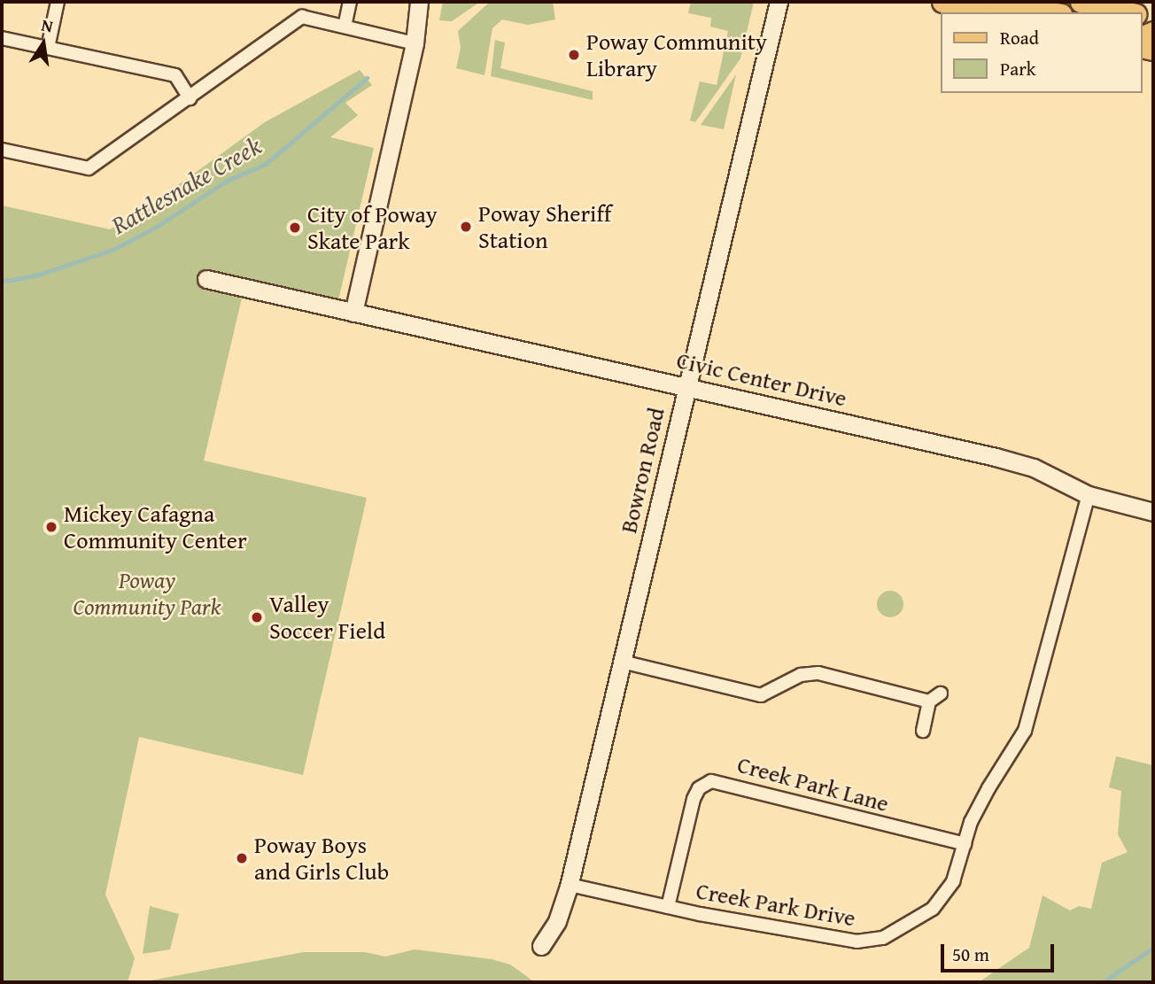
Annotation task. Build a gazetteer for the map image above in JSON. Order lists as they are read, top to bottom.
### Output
{
  "streets": {
    "street": [
      "Civic Center Drive",
      "Bowron Road",
      "Creek Park Lane",
      "Creek Park Drive"
    ]
  },
  "crossings": [
    ["Civic Center Drive", "Bowron Road"],
    ["Civic Center Drive", "Creek Park Drive"],
    ["Bowron Road", "Creek Park Drive"],
    ["Creek Park Lane", "Creek Park Drive"]
  ],
  "water": ["Rattlesnake Creek"],
  "parks": ["Poway Community Park"],
  "places": [
    "Poway Community Library",
    "Poway Sheriff Station",
    "City of Poway Skate Park",
    "Mickey Cafagna Community Center",
    "Valley Soccer Field",
    "Poway Boys and Girls Club"
  ],
  "legend": ["Road", "Park"],
  "scale_bar": "50 m",
  "north": "top"
}
